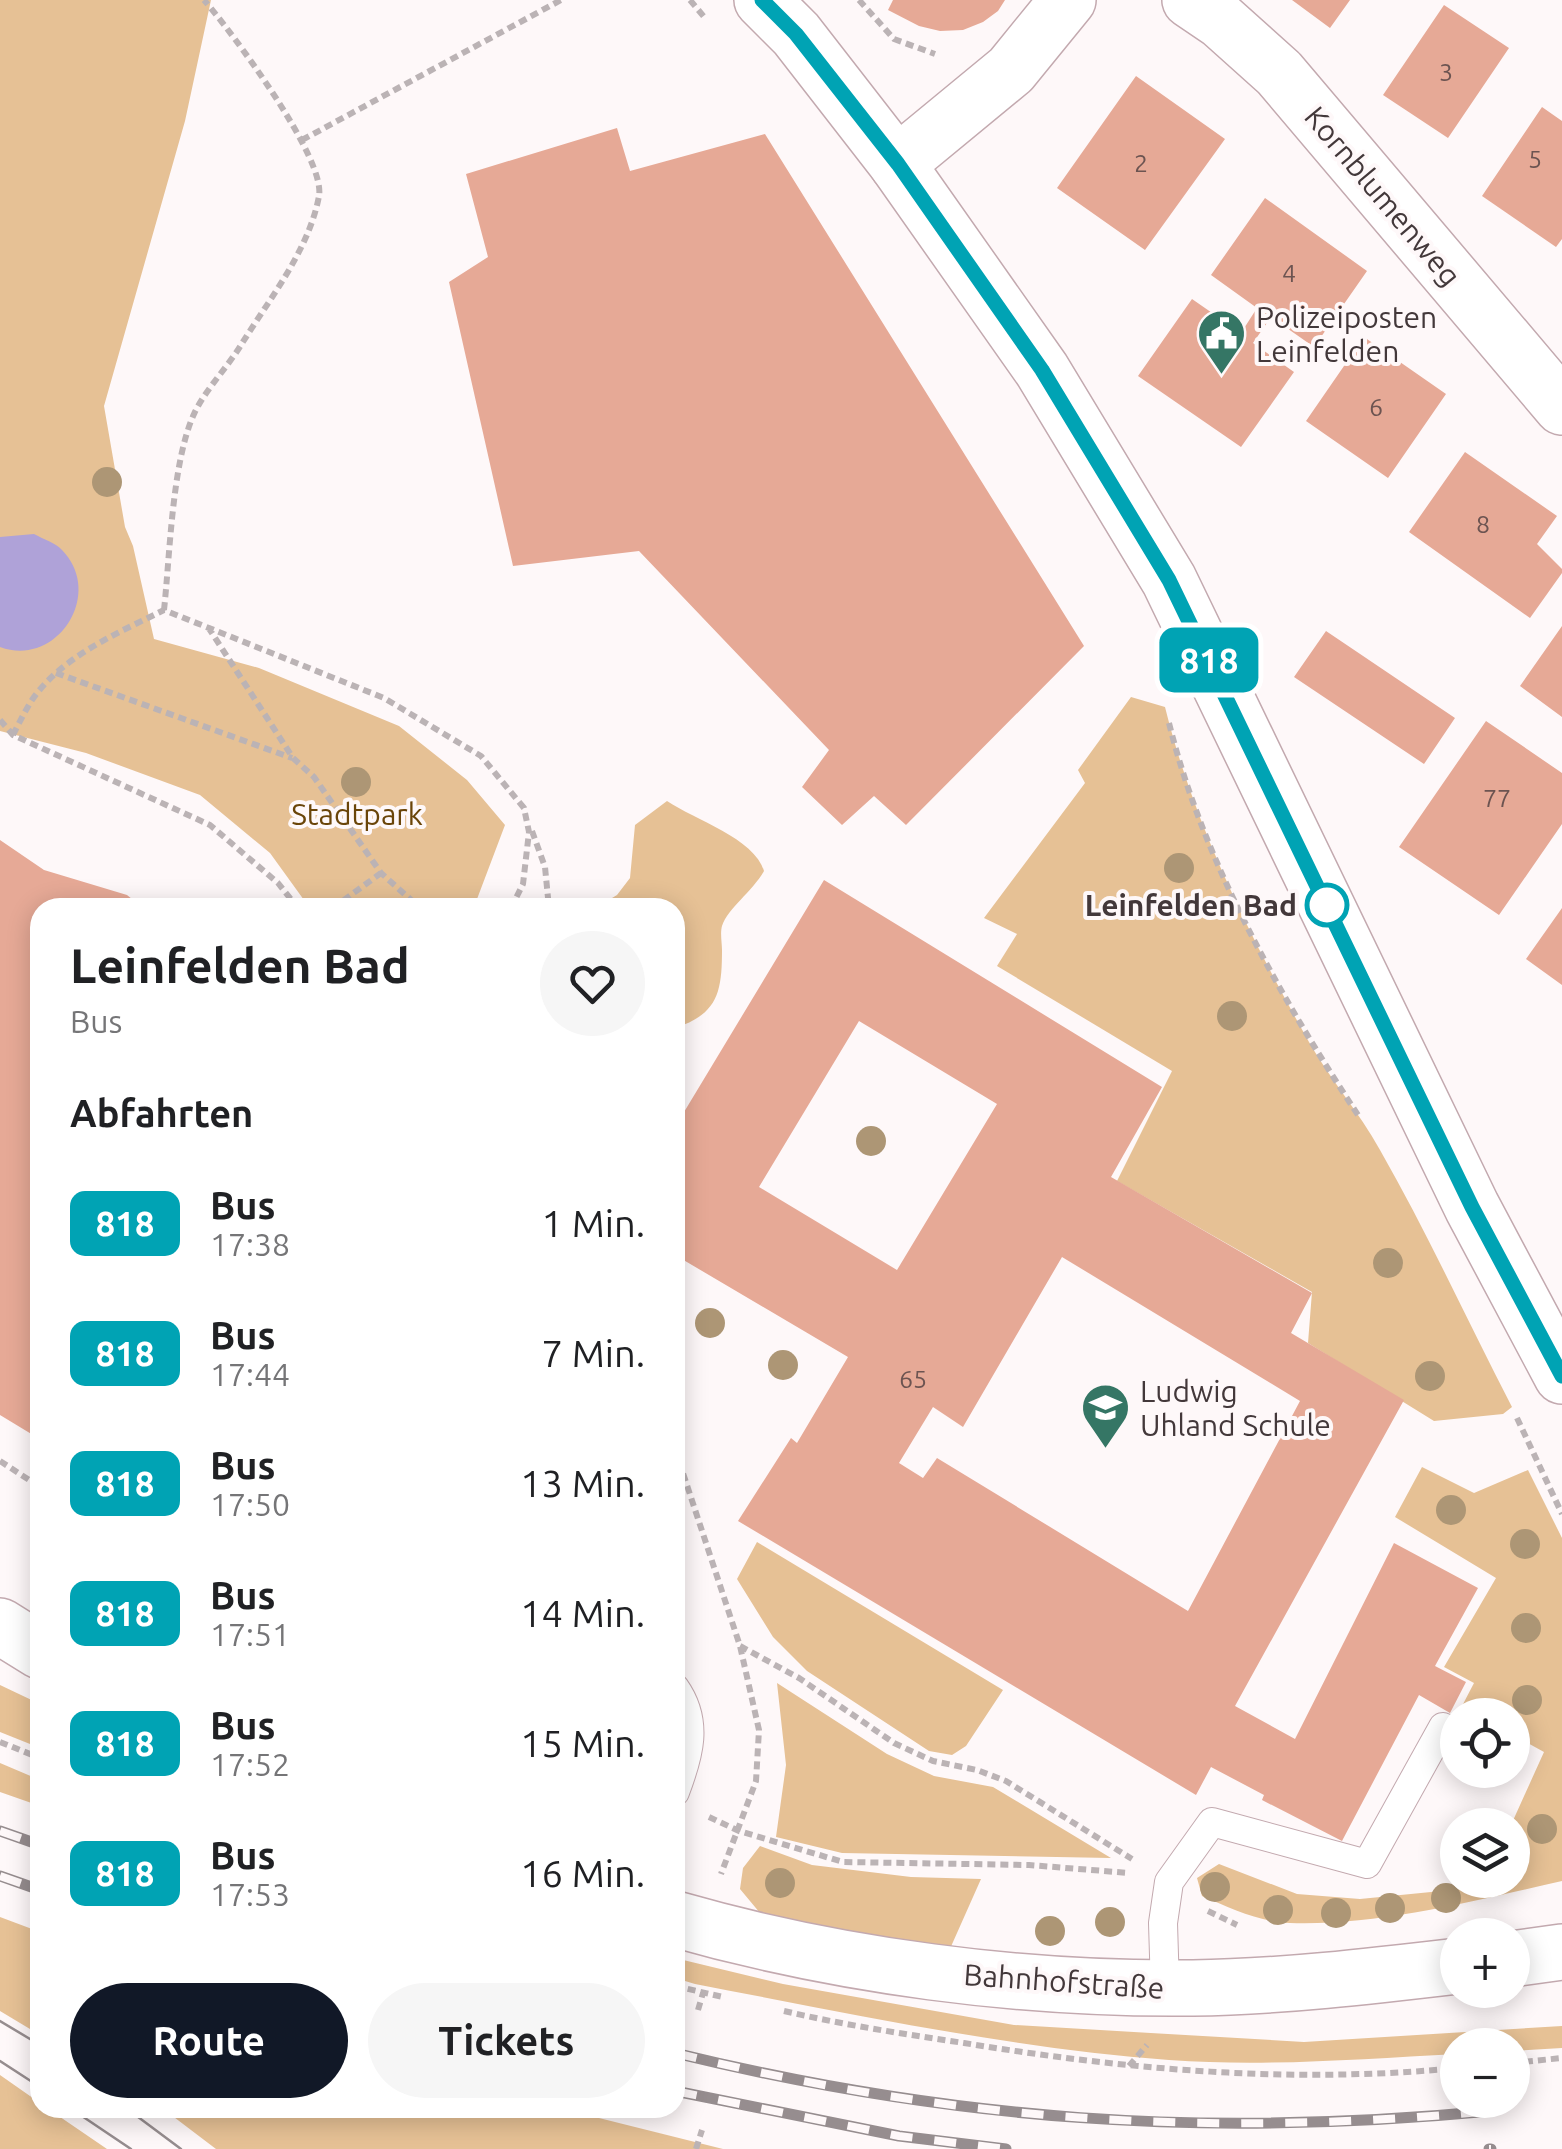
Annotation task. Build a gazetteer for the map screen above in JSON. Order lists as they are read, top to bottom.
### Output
{
  "streets": {
    "street": ["Kornblumenweg", "Bahnhofstraße"]
  },
  "parks": ["Stadtpark"],
  "places": {
    "public building": ["Polizeiposten Leinfelden"],
    "other": ["Leinfelden Bad"],
    "school or university": ["Ludwig Uhland Schule"]
  },
  "lines": ["bus line 818"],
  "house_numbers": [
    "3",
    "5",
    "2",
    "4",
    "6",
    "8",
    "77",
    "65"
  ],
  "page": {
    "on_map": "818",
    "heading": [
      ["Leinfelden Bad", "Bus"],
      "Abfahrten"
    ],
    "list": [
      {
        "mark": "818",
        "name": "Bus",
        "note": "17:38",
        "value": "1 Min."
      },
      {
        "mark": "818",
        "name": "Bus",
        "note": "17:44",
        "value": "7 Min."
      },
      {
        "mark": "818",
        "name": "Bus",
        "note": "17:50",
        "value": "13 Min."
      },
      {
        "mark": "818",
        "name": "Bus",
        "note": "17:51",
        "value": "14 Min."
      },
      {
        "mark": "818",
        "name": "Bus",
        "note": "17:52",
        "value": "15 Min."
      },
      {
        "mark": "818",
        "name": "Bus",
        "note": "17:53",
        "value": "16 Min."
      }
    ],
    "map_buttons": ["+", "−"],
    "buttons": ["Route", "Tickets"]
  }
}
